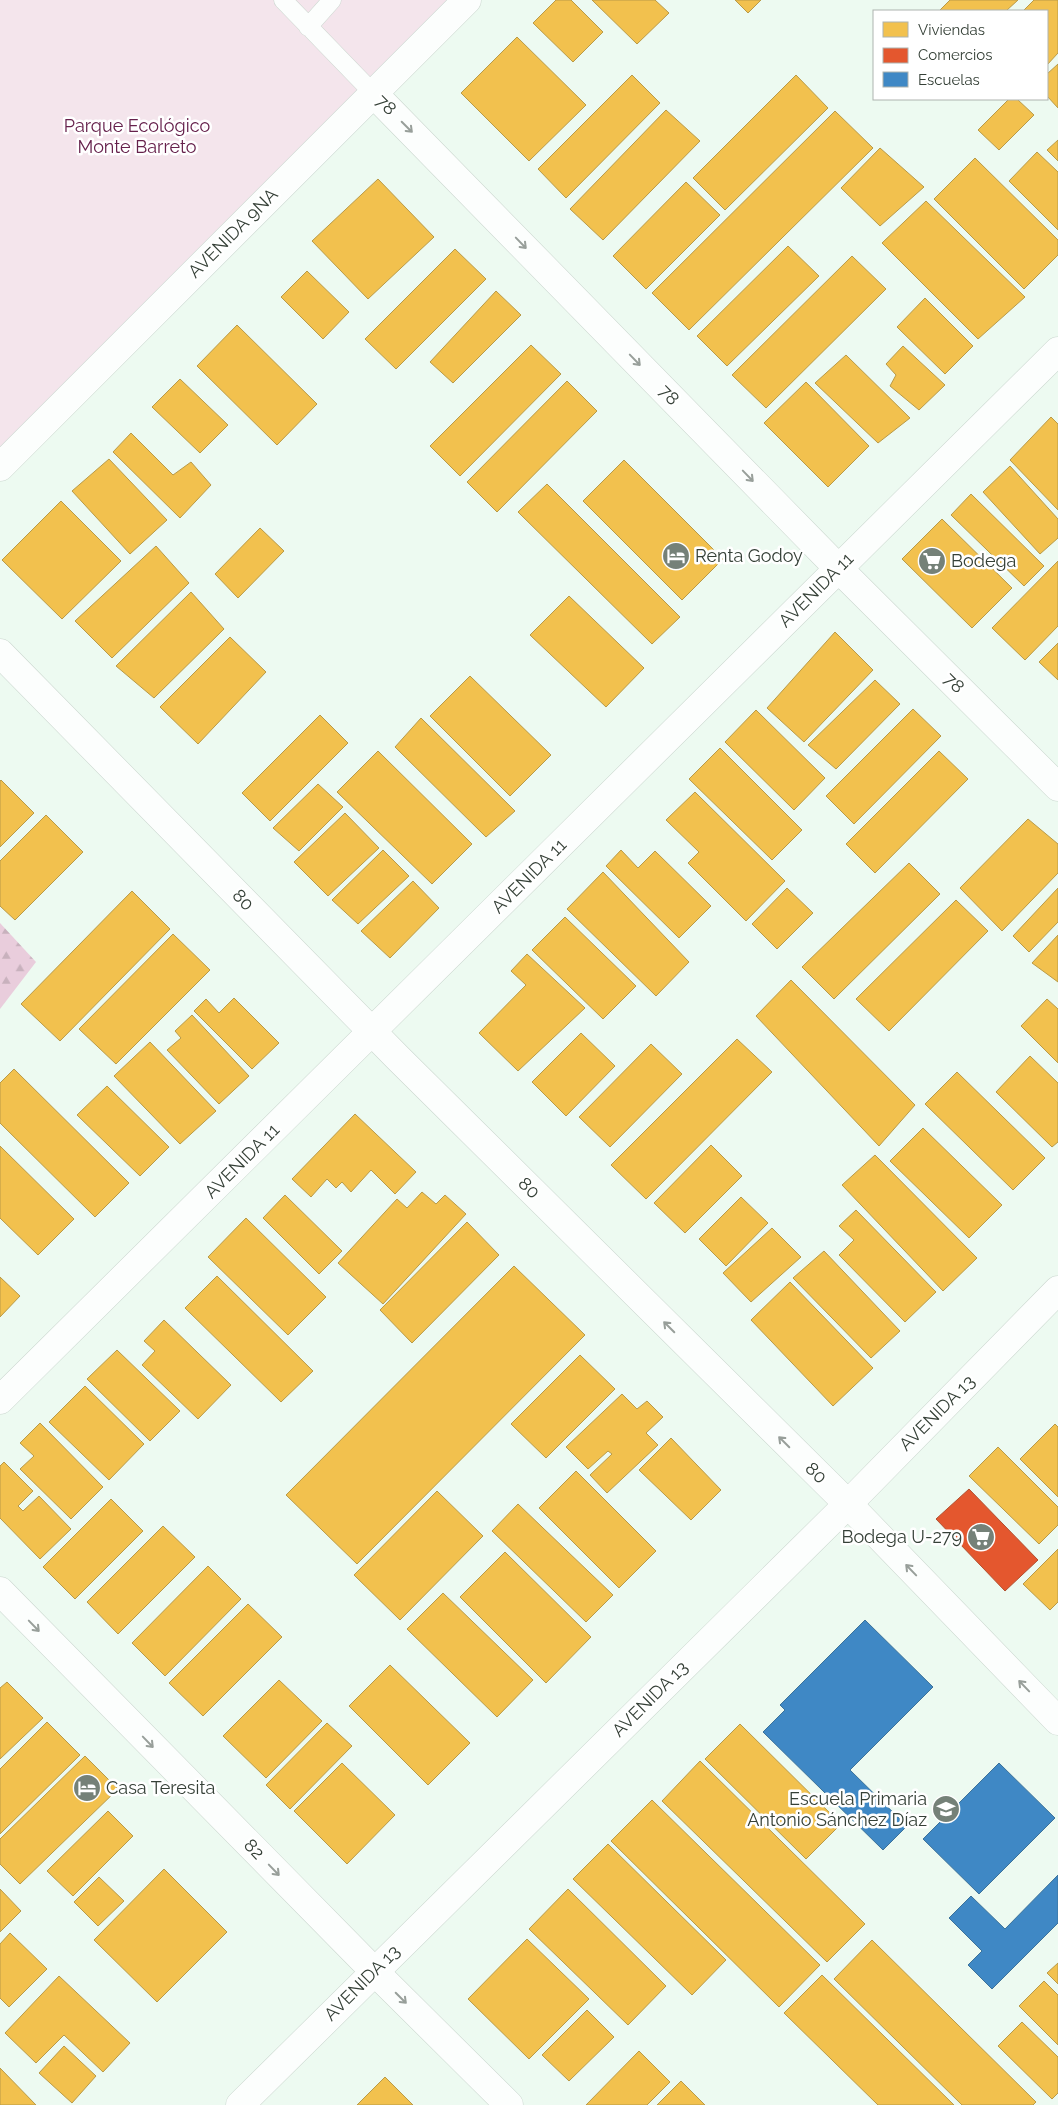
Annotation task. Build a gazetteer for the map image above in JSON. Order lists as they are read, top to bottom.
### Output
{
  "streets": {
    "street": [
      "78",
      "AVENIDA 9NA",
      "AVENIDA 11",
      "80",
      "AVENIDA 13",
      "82"
    ]
  },
  "crossings": [
    ["78", "AVENIDA 9NA"],
    ["78", "AVENIDA 11"],
    ["AVENIDA 11", "80"],
    ["80", "AVENIDA 13"],
    ["AVENIDA 13", "82"]
  ],
  "one_way": ["78", "80", "82"],
  "parks": ["Parque Ecológico Monte Barreto"],
  "places": {
    "hotel": ["Renta Godoy", "Casa Teresita"],
    "supermarket": ["Bodega", "Bodega U-279"],
    "school or university": ["Escuela Primaria Antonio Sánchez Díaz"]
  },
  "legend": ["Viviendas", "Comercios", "Escuelas"]
}
